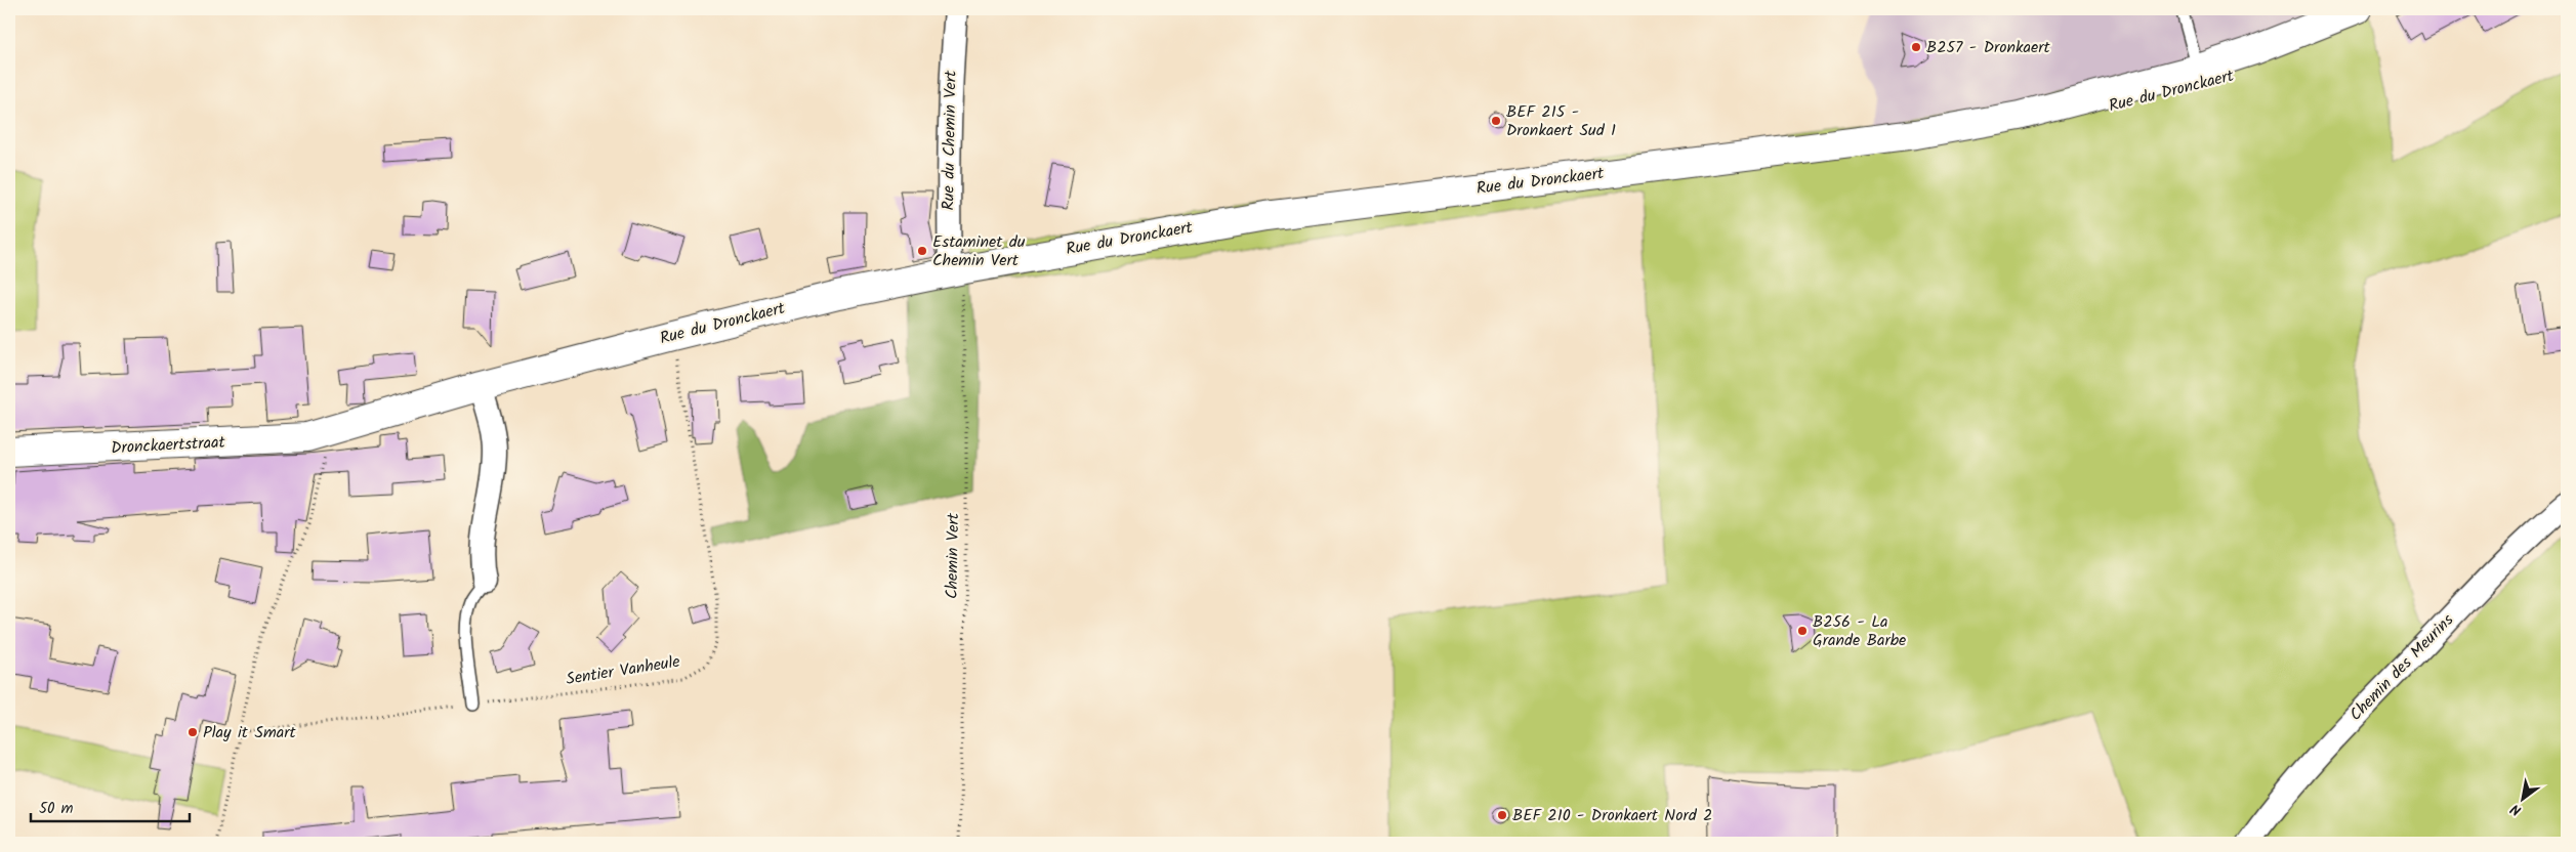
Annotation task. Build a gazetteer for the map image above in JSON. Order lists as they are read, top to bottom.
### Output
{
  "streets": {
    "main road": ["Rue du Dronckaert", "Dronckaertstraat"],
    "street": ["Rue du Chemin Vert", "Chemin des Meurins"],
    "path": ["Chemin Vert", "Sentier Vanheule"]
  },
  "crossings": [
    ["Rue du Dronckaert", "Rue du Chemin Vert"],
    ["Rue du Dronckaert", "Dronckaertstraat"],
    ["Rue du Dronckaert", "Chemin Vert"],
    ["Rue du Dronckaert", "Sentier Vanheule"],
    ["Rue du Chemin Vert", "Chemin Vert"]
  ],
  "places": [
    "B257 - Dronkaert",
    "BEF 215 - Dronkaert Sud 1",
    "Estaminet du Chemin Vert",
    "B256 - La Grande Barbe",
    "Play it Smart",
    "BEF 210 - Dronkaert Nord 2"
  ],
  "scale_bar": "50 m",
  "north": "bottom left"
}
